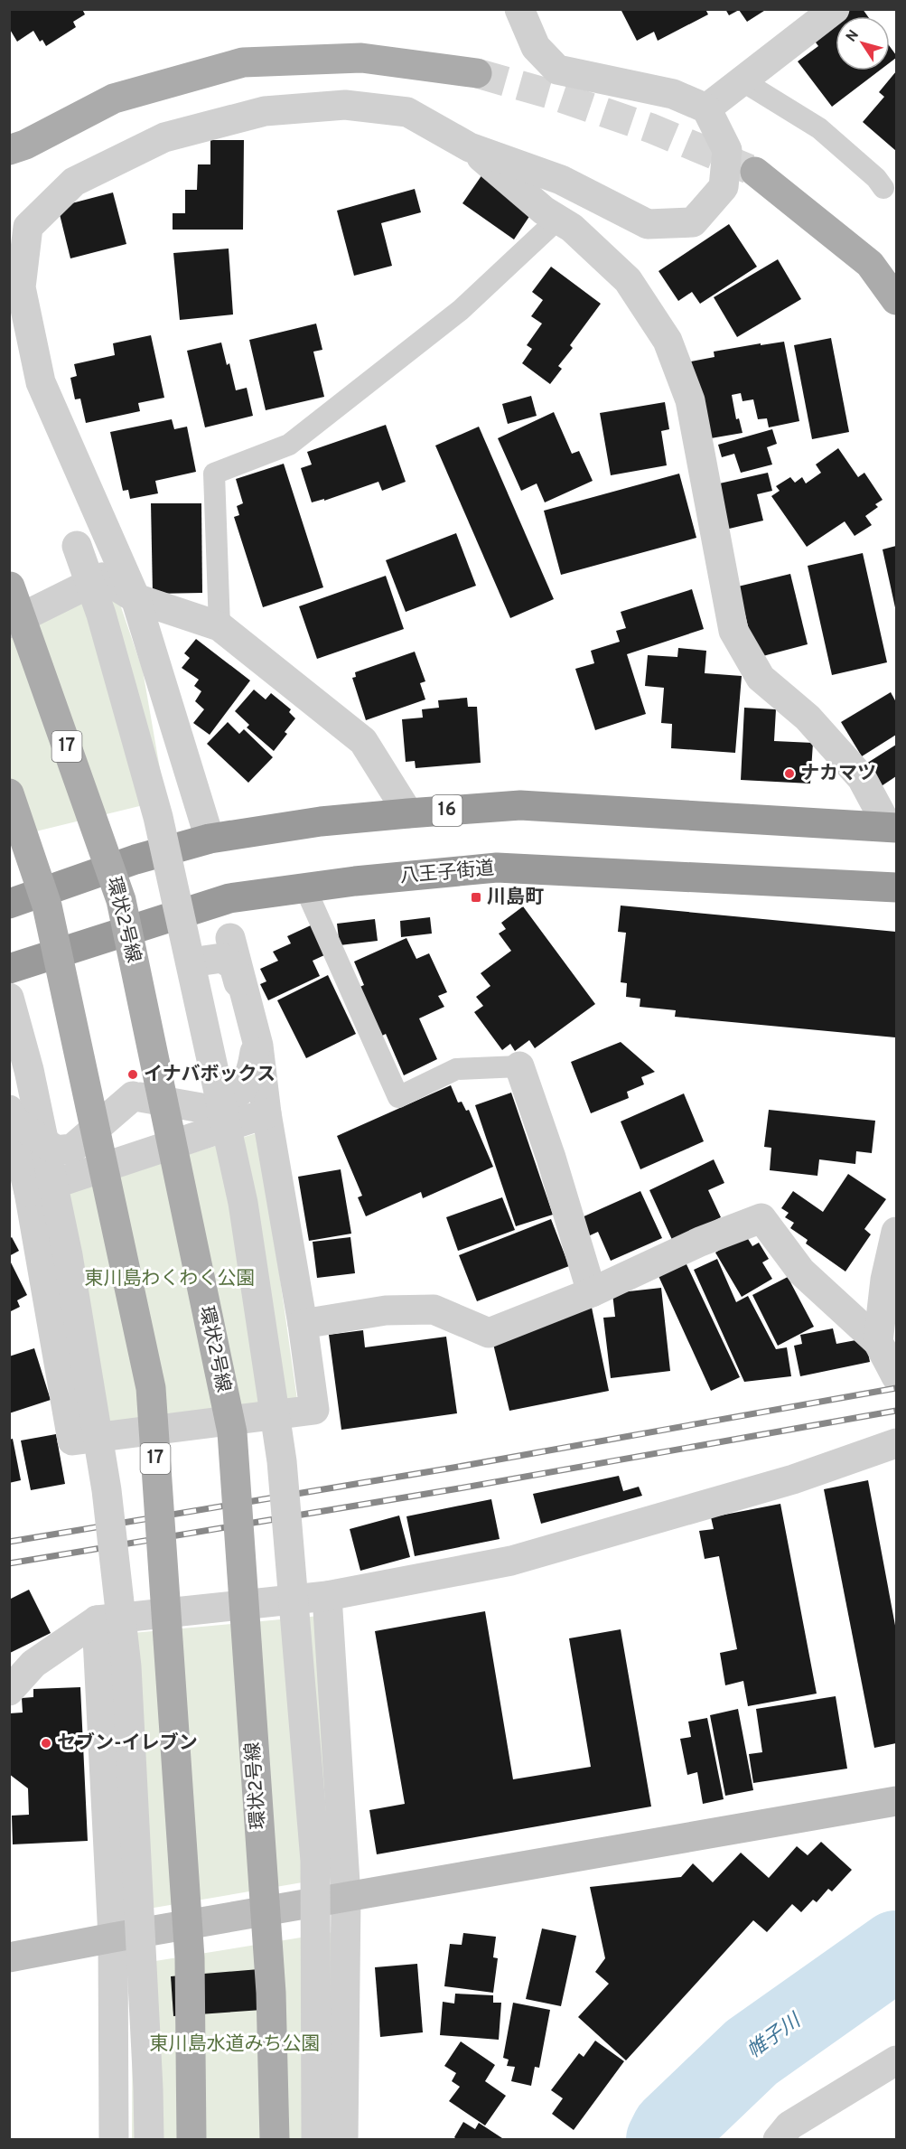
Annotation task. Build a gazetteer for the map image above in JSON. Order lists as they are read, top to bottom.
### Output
{
  "streets": {
    "highway": ["16", "八王子街道"],
    "main road": ["17", "環状2号線"]
  },
  "water": ["帷子川"],
  "parks": ["東川島わくわく公園", "東川島水道みち公園"],
  "places": {
    "other": ["ナカマツ", "イナバボックス", "セブン-イレブン"],
    "transit": ["川島町"]
  },
  "north": "top left"
}
